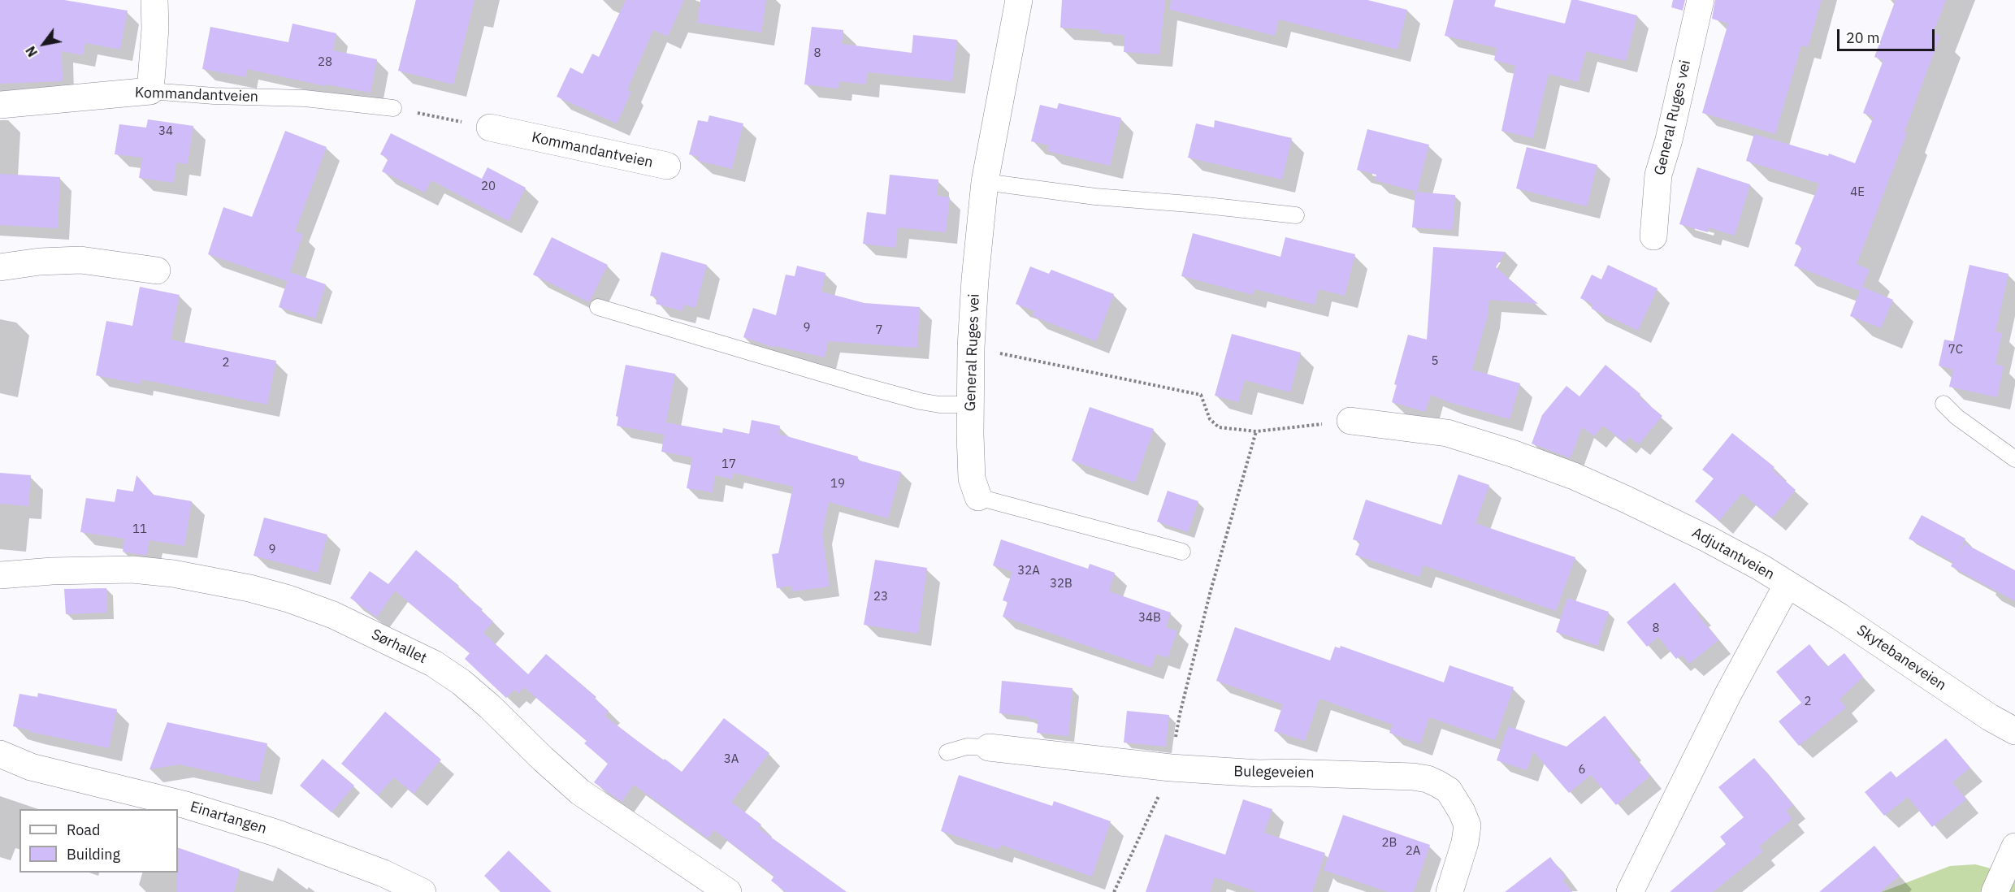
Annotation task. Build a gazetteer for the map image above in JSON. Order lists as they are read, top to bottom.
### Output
{
  "streets": {
    "street": [
      "Kommandantveien",
      "General Ruges vei",
      "Adjutantveien",
      "Sørhallet",
      "Skytebaneveien",
      "Bulegeveien",
      "Einartangen"
    ]
  },
  "crossings": [
    ["Adjutantveien", "Skytebaneveien"]
  ],
  "house_numbers": [
    "8",
    "28",
    "34",
    "20",
    "4E",
    "9",
    "7",
    "7C",
    "5",
    "2",
    "17",
    "19",
    "11",
    "9",
    "32A",
    "32B",
    "23",
    "34B",
    "8",
    "2",
    "3A",
    "6",
    "2B",
    "2A"
  ],
  "legend": ["Road", "Building"],
  "scale_bar": "20 m",
  "north": "bottom left"
}
